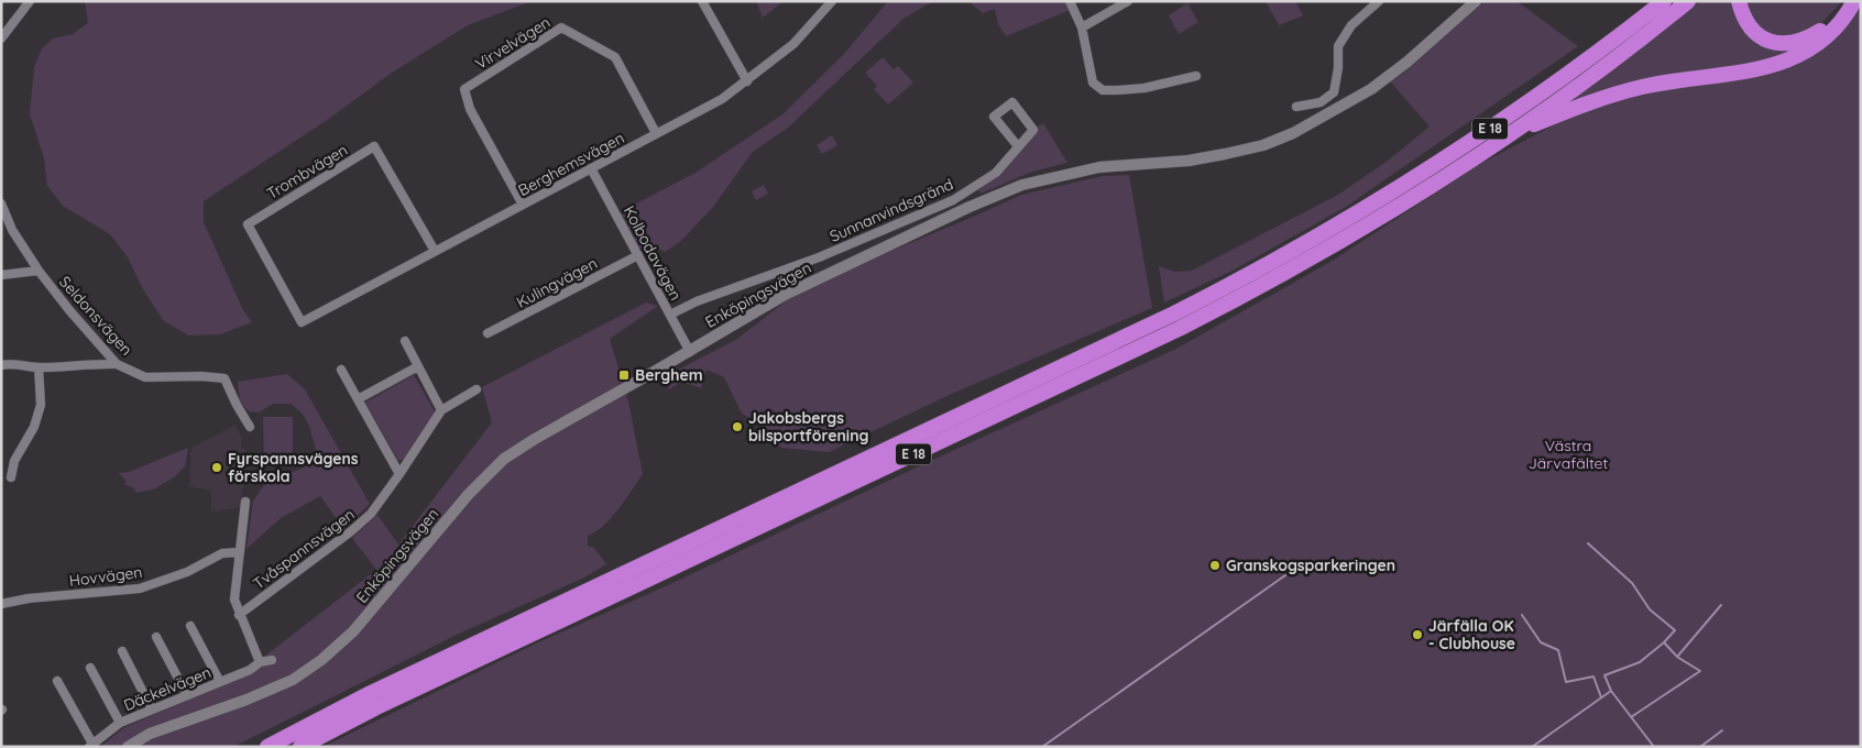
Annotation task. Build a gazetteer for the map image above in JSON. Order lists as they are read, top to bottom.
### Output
{
  "streets": {
    "highway": ["E 18"],
    "street": [
      "Virvelvägen",
      "Berghemsvägen",
      "Trombvägen",
      "Sunnanvindsgränd",
      "Kolbodavägen",
      "Kulingvägen",
      "Enköpingsvägen",
      "Seldonsvägen",
      "Tvåspannsvägen",
      "Hovvägen",
      "Däckelvägen"
    ]
  },
  "crossings": [
    ["Virvelvägen", "Berghemsvägen"],
    ["Berghemsvägen", "Trombvägen"],
    ["Berghemsvägen", "Kolbodavägen"],
    ["Sunnanvindsgränd", "Kolbodavägen"],
    ["Kolbodavägen", "Kulingvägen"],
    ["Kolbodavägen", "Enköpingsvägen"]
  ],
  "parks": ["Västra Järvafältet"],
  "places": {
    "transit": ["Berghem"],
    "other": [
      "Jakobsbergs bilsportförening",
      "Fyrspannsvägens förskola",
      "Granskogsparkeringen",
      "Järfälla OK - Clubhouse"
    ]
  }
}
